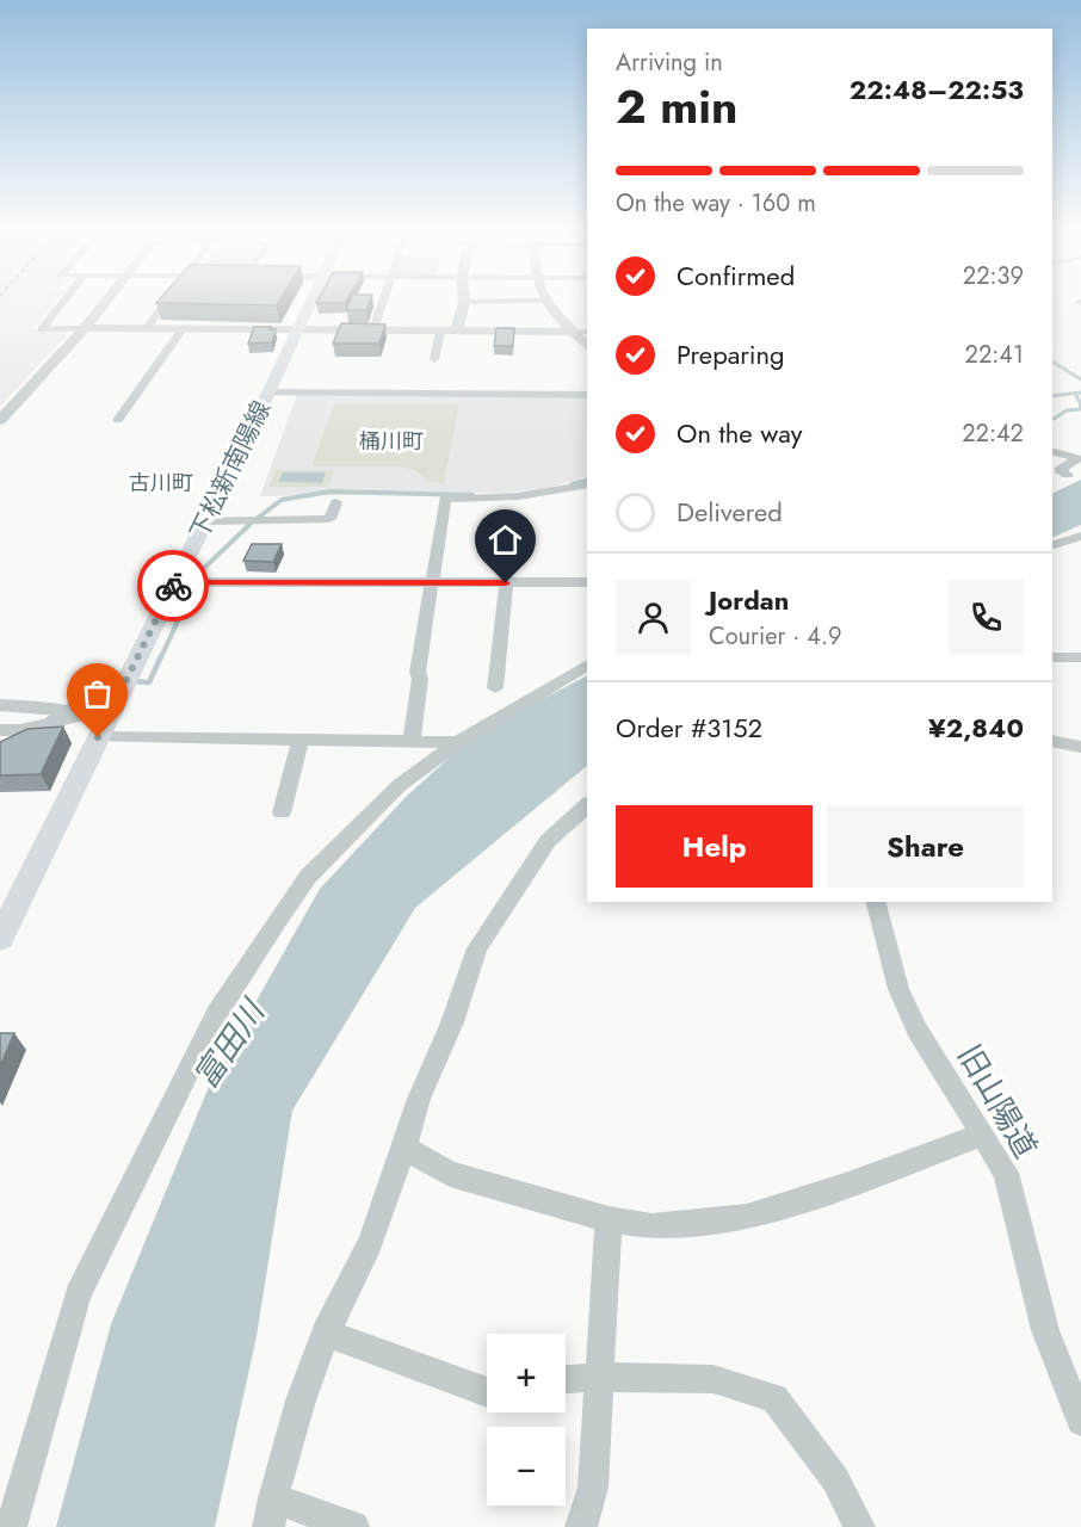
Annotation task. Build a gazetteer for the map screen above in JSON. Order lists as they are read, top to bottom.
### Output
{
  "streets": {
    "main road": ["下松新南陽線"],
    "street": ["旧山陽道"]
  },
  "districts": ["桶川町", "古川町"],
  "water": ["富田川"],
  "page": {
    "heading": ["2 min", "Arriving in", "22:48–22:53"],
    "panel": [
      "Jordan",
      "Courier · 4.9",
      "Order #3152",
      "¥2,840"
    ],
    "bar": "On the way · 160 m",
    "list": [
      ["Confirmed", "22:39"],
      ["Preparing", "22:41"],
      ["On the way", "22:42"],
      "Delivered"
    ],
    "buttons": ["Help", "Share"],
    "map_buttons": ["+", "−"]
  }
}
